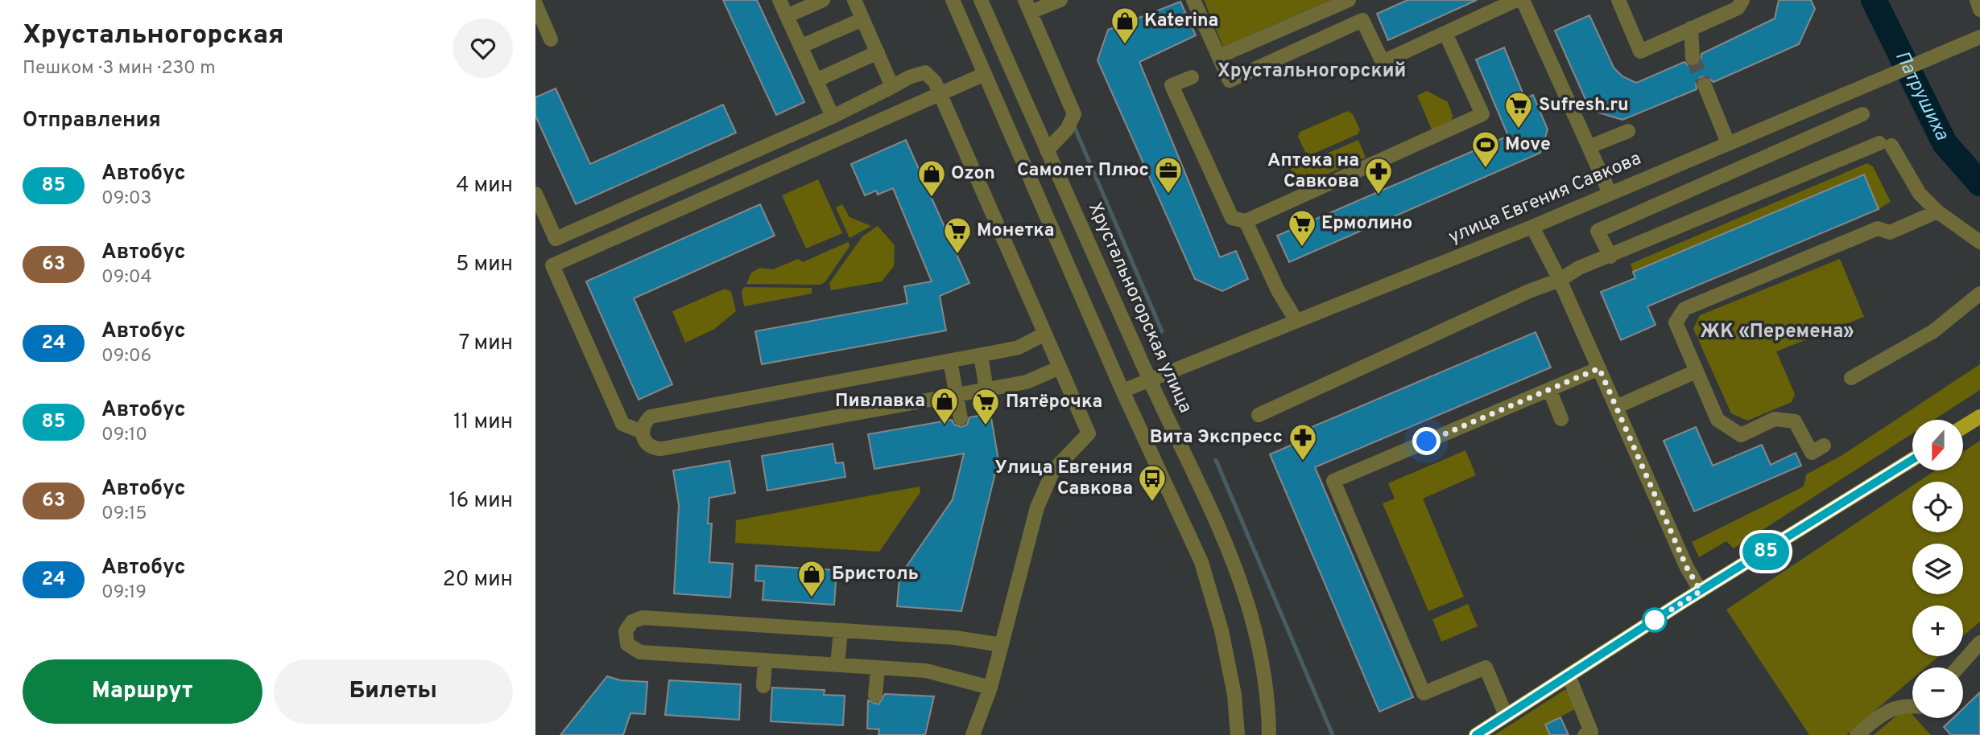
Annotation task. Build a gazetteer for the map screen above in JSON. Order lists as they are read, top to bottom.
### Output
{
  "streets": {
    "street": ["улица Евгения Савкова", "Хрустальногорская улица"]
  },
  "crossings": [
    ["улица Евгения Савкова", "Хрустальногорская улица"]
  ],
  "districts": ["Хрустальногорский", "ЖК «Перемена»"],
  "water": ["Патрушиха"],
  "places": {
    "shop": [
      "Katerina",
      "Ozon",
      "Пивлавка",
      "Бристоль"
    ],
    "supermarket": [
      "Sufresh.ru",
      "Ермолино",
      "Монетка",
      "Пятёрочка"
    ],
    "sports": ["Move"],
    "office": ["Самолет Плюс"],
    "pharmacy": ["Аптека на Савкова", "Вита Экспресс"],
    "bus stop": ["Улица Евгения Савкова"]
  },
  "lines": ["bus line 85"],
  "north": "bottom",
  "page": {
    "heading": [
      ["Хрустальногорская", "Пешком · 3 мин · 230 m"],
      "Отправления"
    ],
    "on_map": "85",
    "list": [
      {
        "mark": "85",
        "name": "Автобус",
        "note": "09:03",
        "value": "4 мин"
      },
      {
        "mark": "63",
        "name": "Автобус",
        "note": "09:04",
        "value": "5 мин"
      },
      {
        "mark": "24",
        "name": "Автобус",
        "note": "09:06",
        "value": "7 мин"
      },
      {
        "mark": "85",
        "name": "Автобус",
        "note": "09:10",
        "value": "11 мин"
      },
      {
        "mark": "63",
        "name": "Автобус",
        "note": "09:15",
        "value": "16 мин"
      },
      {
        "mark": "24",
        "name": "Автобус",
        "note": "09:19",
        "value": "20 мин"
      }
    ],
    "map_buttons": ["+", "−"],
    "buttons": ["Маршрут", "Билеты"]
  }
}
